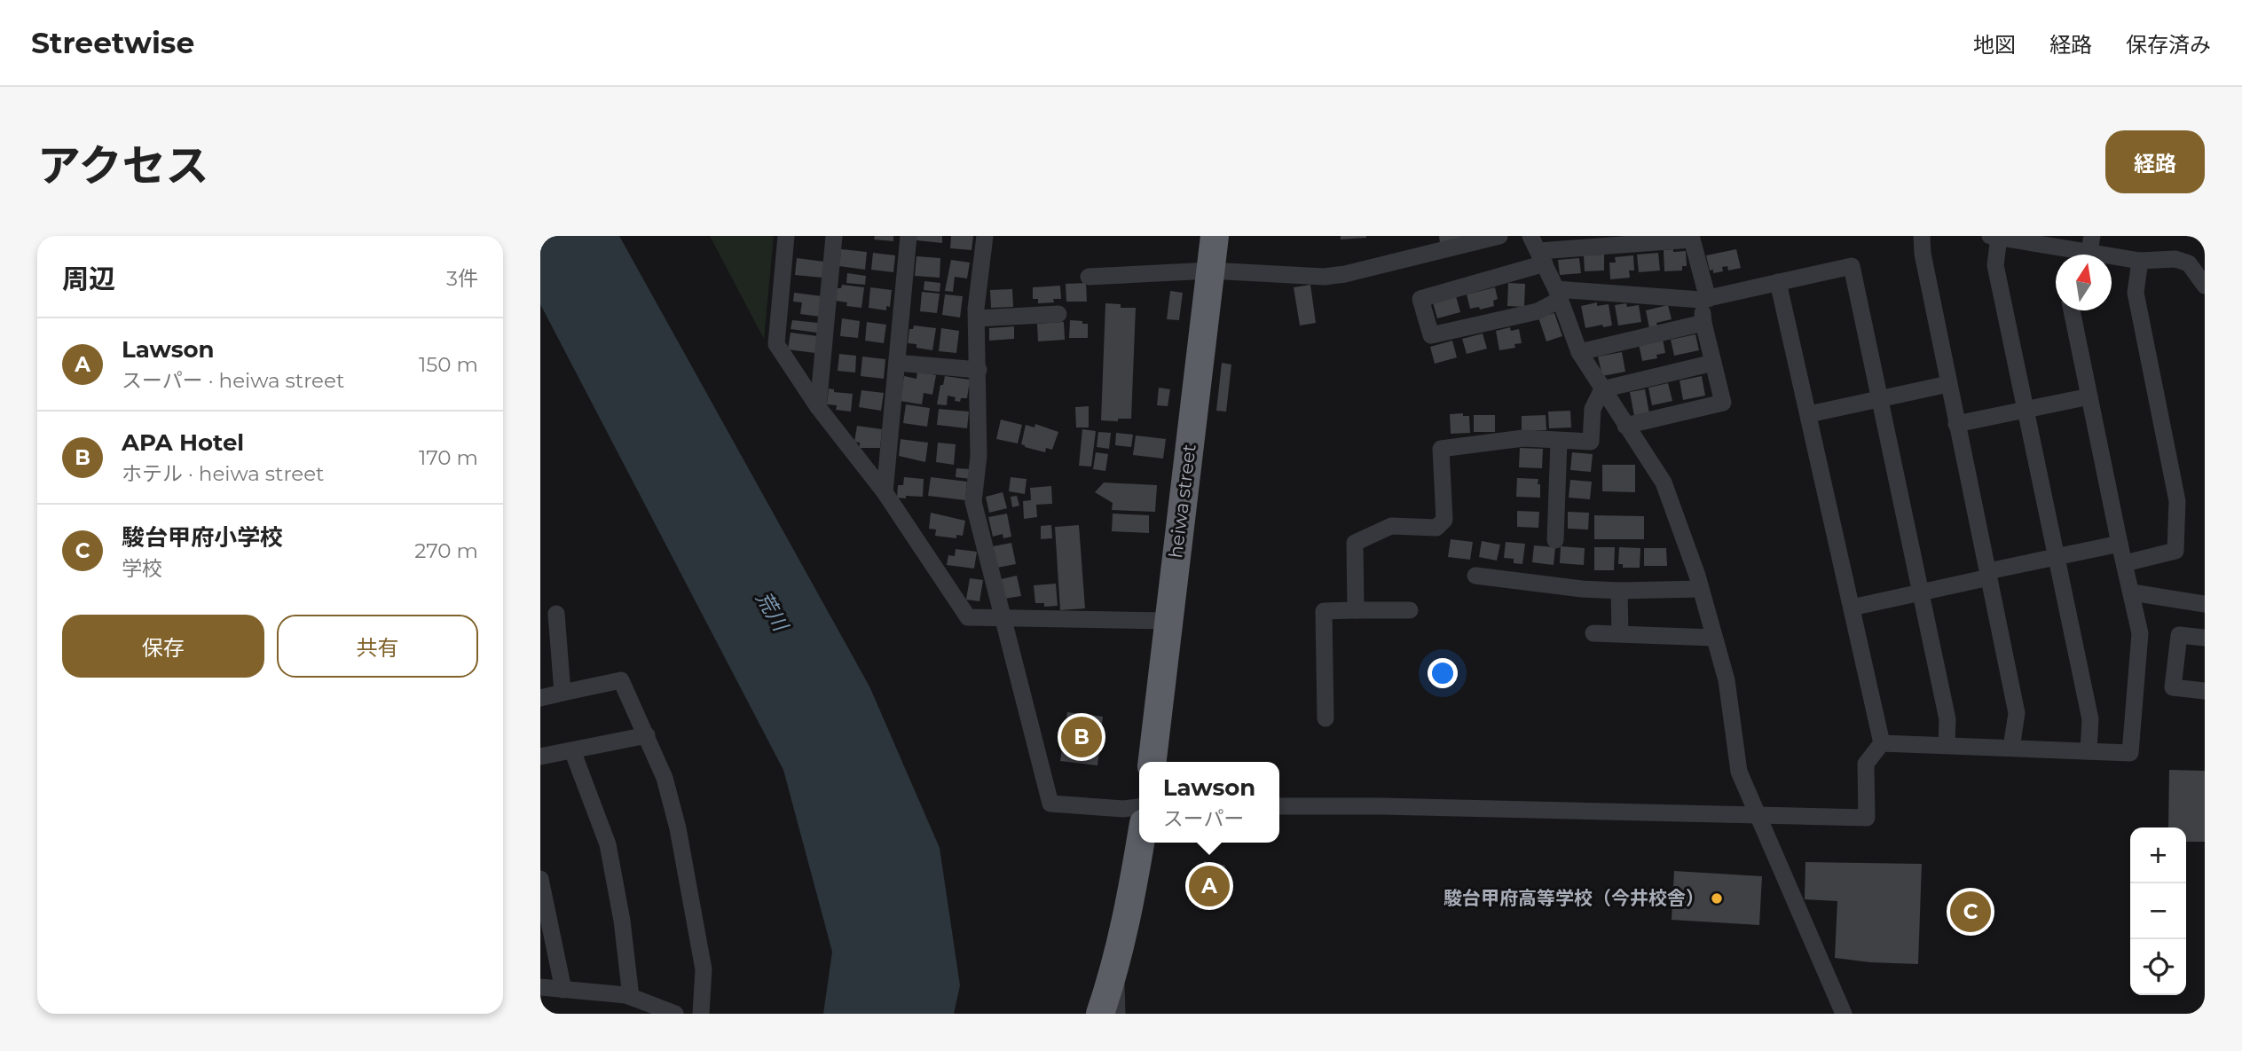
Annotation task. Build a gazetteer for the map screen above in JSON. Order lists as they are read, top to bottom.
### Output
{
  "streets": {
    "highway": ["heiwa street"]
  },
  "water": ["荒川"],
  "places": ["駿台甲府高等学校（今井校舎）"],
  "north": "top",
  "page": {
    "header": "Streetwise",
    "nav": ["地図", "経路", "保存済み"],
    "title": "アクセス",
    "buttons": [
      "経路",
      ["保存", "共有"]
    ],
    "heading": ["周辺", "3件"],
    "list": [
      {
        "mark": "A",
        "name": "Lawson",
        "note": "スーパー · heiwa street",
        "value": "150 m"
      },
      {
        "mark": "B",
        "name": "APA Hotel",
        "note": "ホテル · heiwa street",
        "value": "170 m"
      },
      {
        "mark": "C",
        "name": "駿台甲府小学校",
        "note": "学校",
        "value": "270 m"
      }
    ],
    "pins": ["B", "A", "C"],
    "popup": ["Lawson", "スーパー"],
    "map_buttons": ["+", "−"]
  }
}
